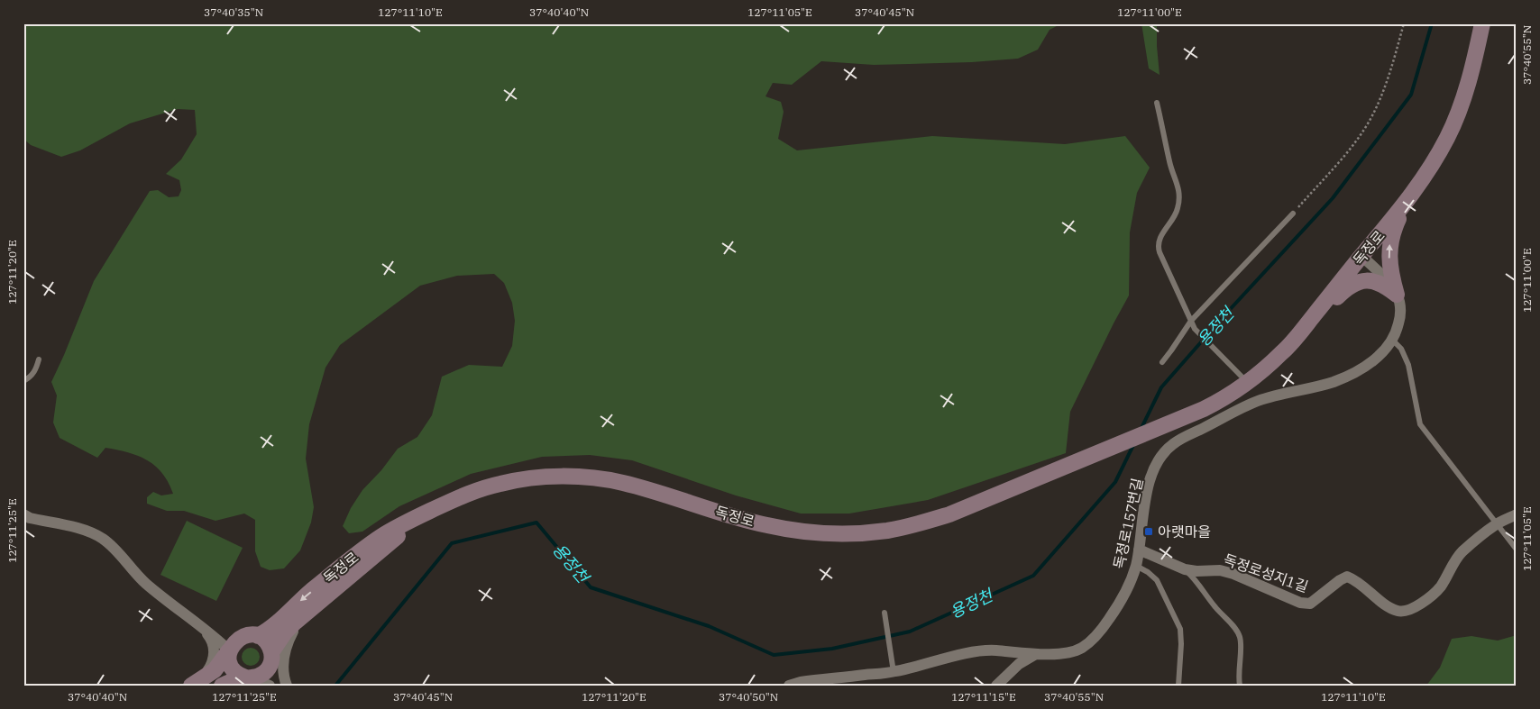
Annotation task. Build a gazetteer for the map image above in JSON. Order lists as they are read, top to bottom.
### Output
{
  "streets": {
    "street": ["독정로", "독정로157번길", "독정로성지1길"]
  },
  "crossings": [
    ["독정로", "독정로157번길"],
    ["독정로157번길", "독정로성지1길"]
  ],
  "water": ["용정천"],
  "places": {
    "transit": ["아랫마을"]
  },
  "coordinates": [
    "37°40'35\"N",
    "127°11'10\"E",
    "37°40'40\"N",
    "127°11'05\"E",
    "37°40'45\"N",
    "127°11'00\"E",
    "37°40'55\"N",
    "127°11'20\"E",
    "127°11'25\"E",
    "37°40'50\"N",
    "127°11'15\"E"
  ]
}
